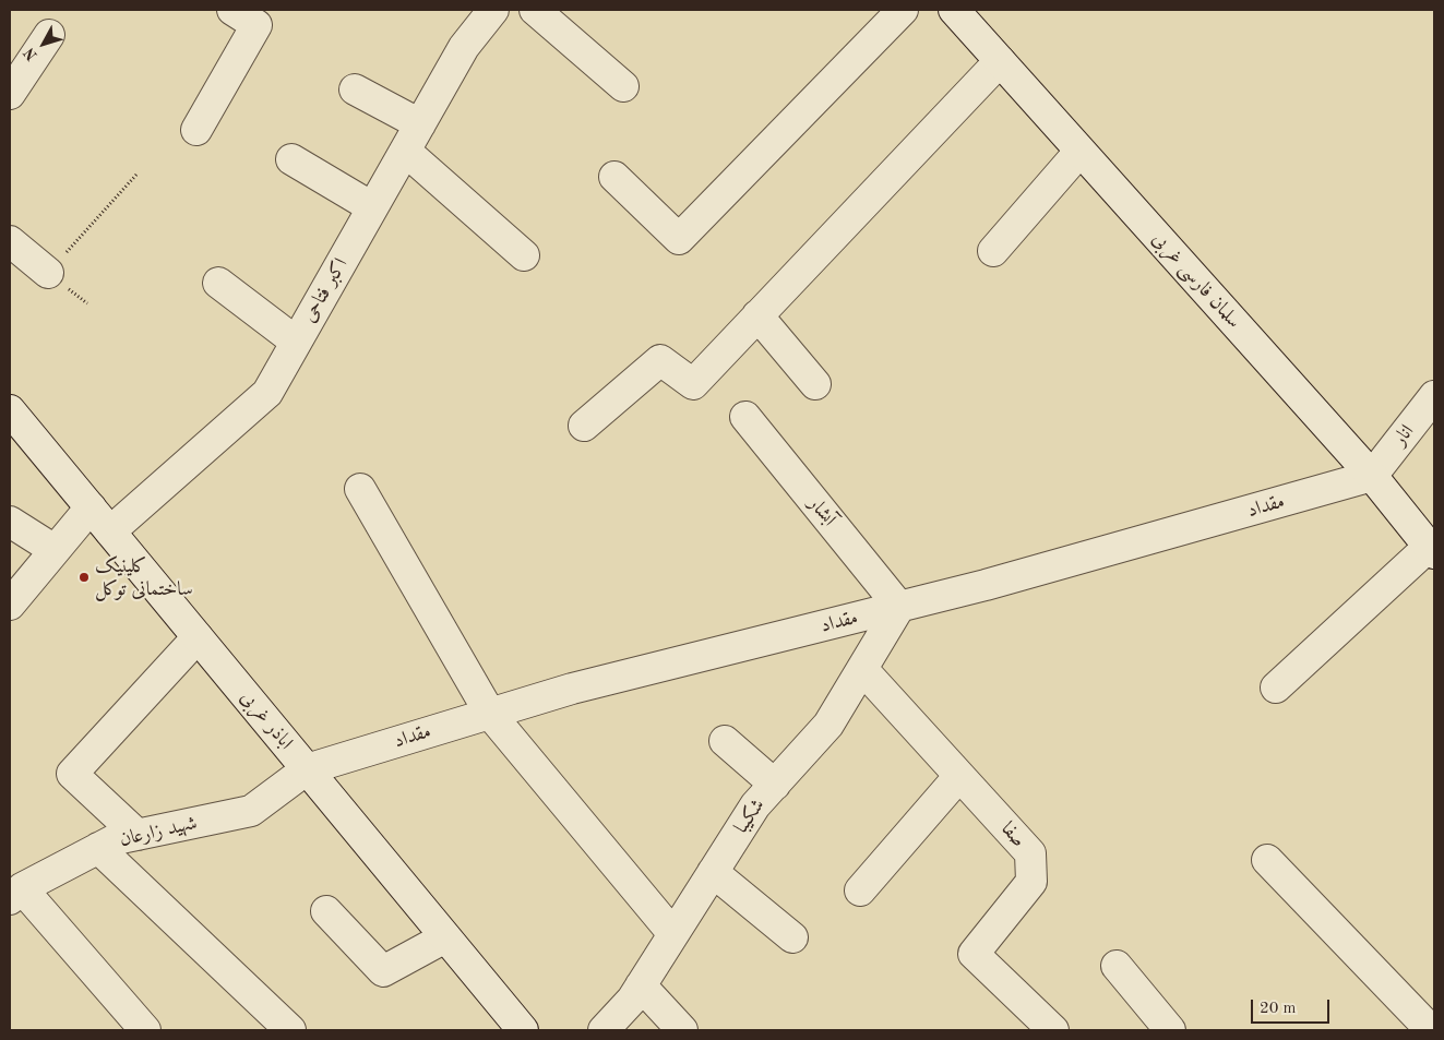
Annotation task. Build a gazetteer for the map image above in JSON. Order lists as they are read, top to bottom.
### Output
{
  "streets": {
    "street": [
      "سلمان فارسی غربی",
      "اکبر فتاحی",
      "انار",
      "مقداد",
      "آبشار",
      "اباذر غربی",
      "شکیبا",
      "شهید زارعان",
      "صفا"
    ]
  },
  "crossings": [
    ["سلمان فارسی غربی", "انار"],
    ["سلمان فارسی غربی", "مقداد"],
    ["اکبر فتاحی", "اباذر غربی"],
    ["انار", "مقداد"],
    ["مقداد", "آبشار"],
    ["مقداد", "اباذر غربی"],
    ["مقداد", "شکیبا"],
    ["مقداد", "شهید زارعان"],
    ["آبشار", "شکیبا"],
    ["اباذر غربی", "شهید زارعان"],
    ["شکیبا", "صفا"]
  ],
  "places": ["کلینیک ساختمانی توکل"],
  "scale_bar": "20 m",
  "north": "bottom left"
}
